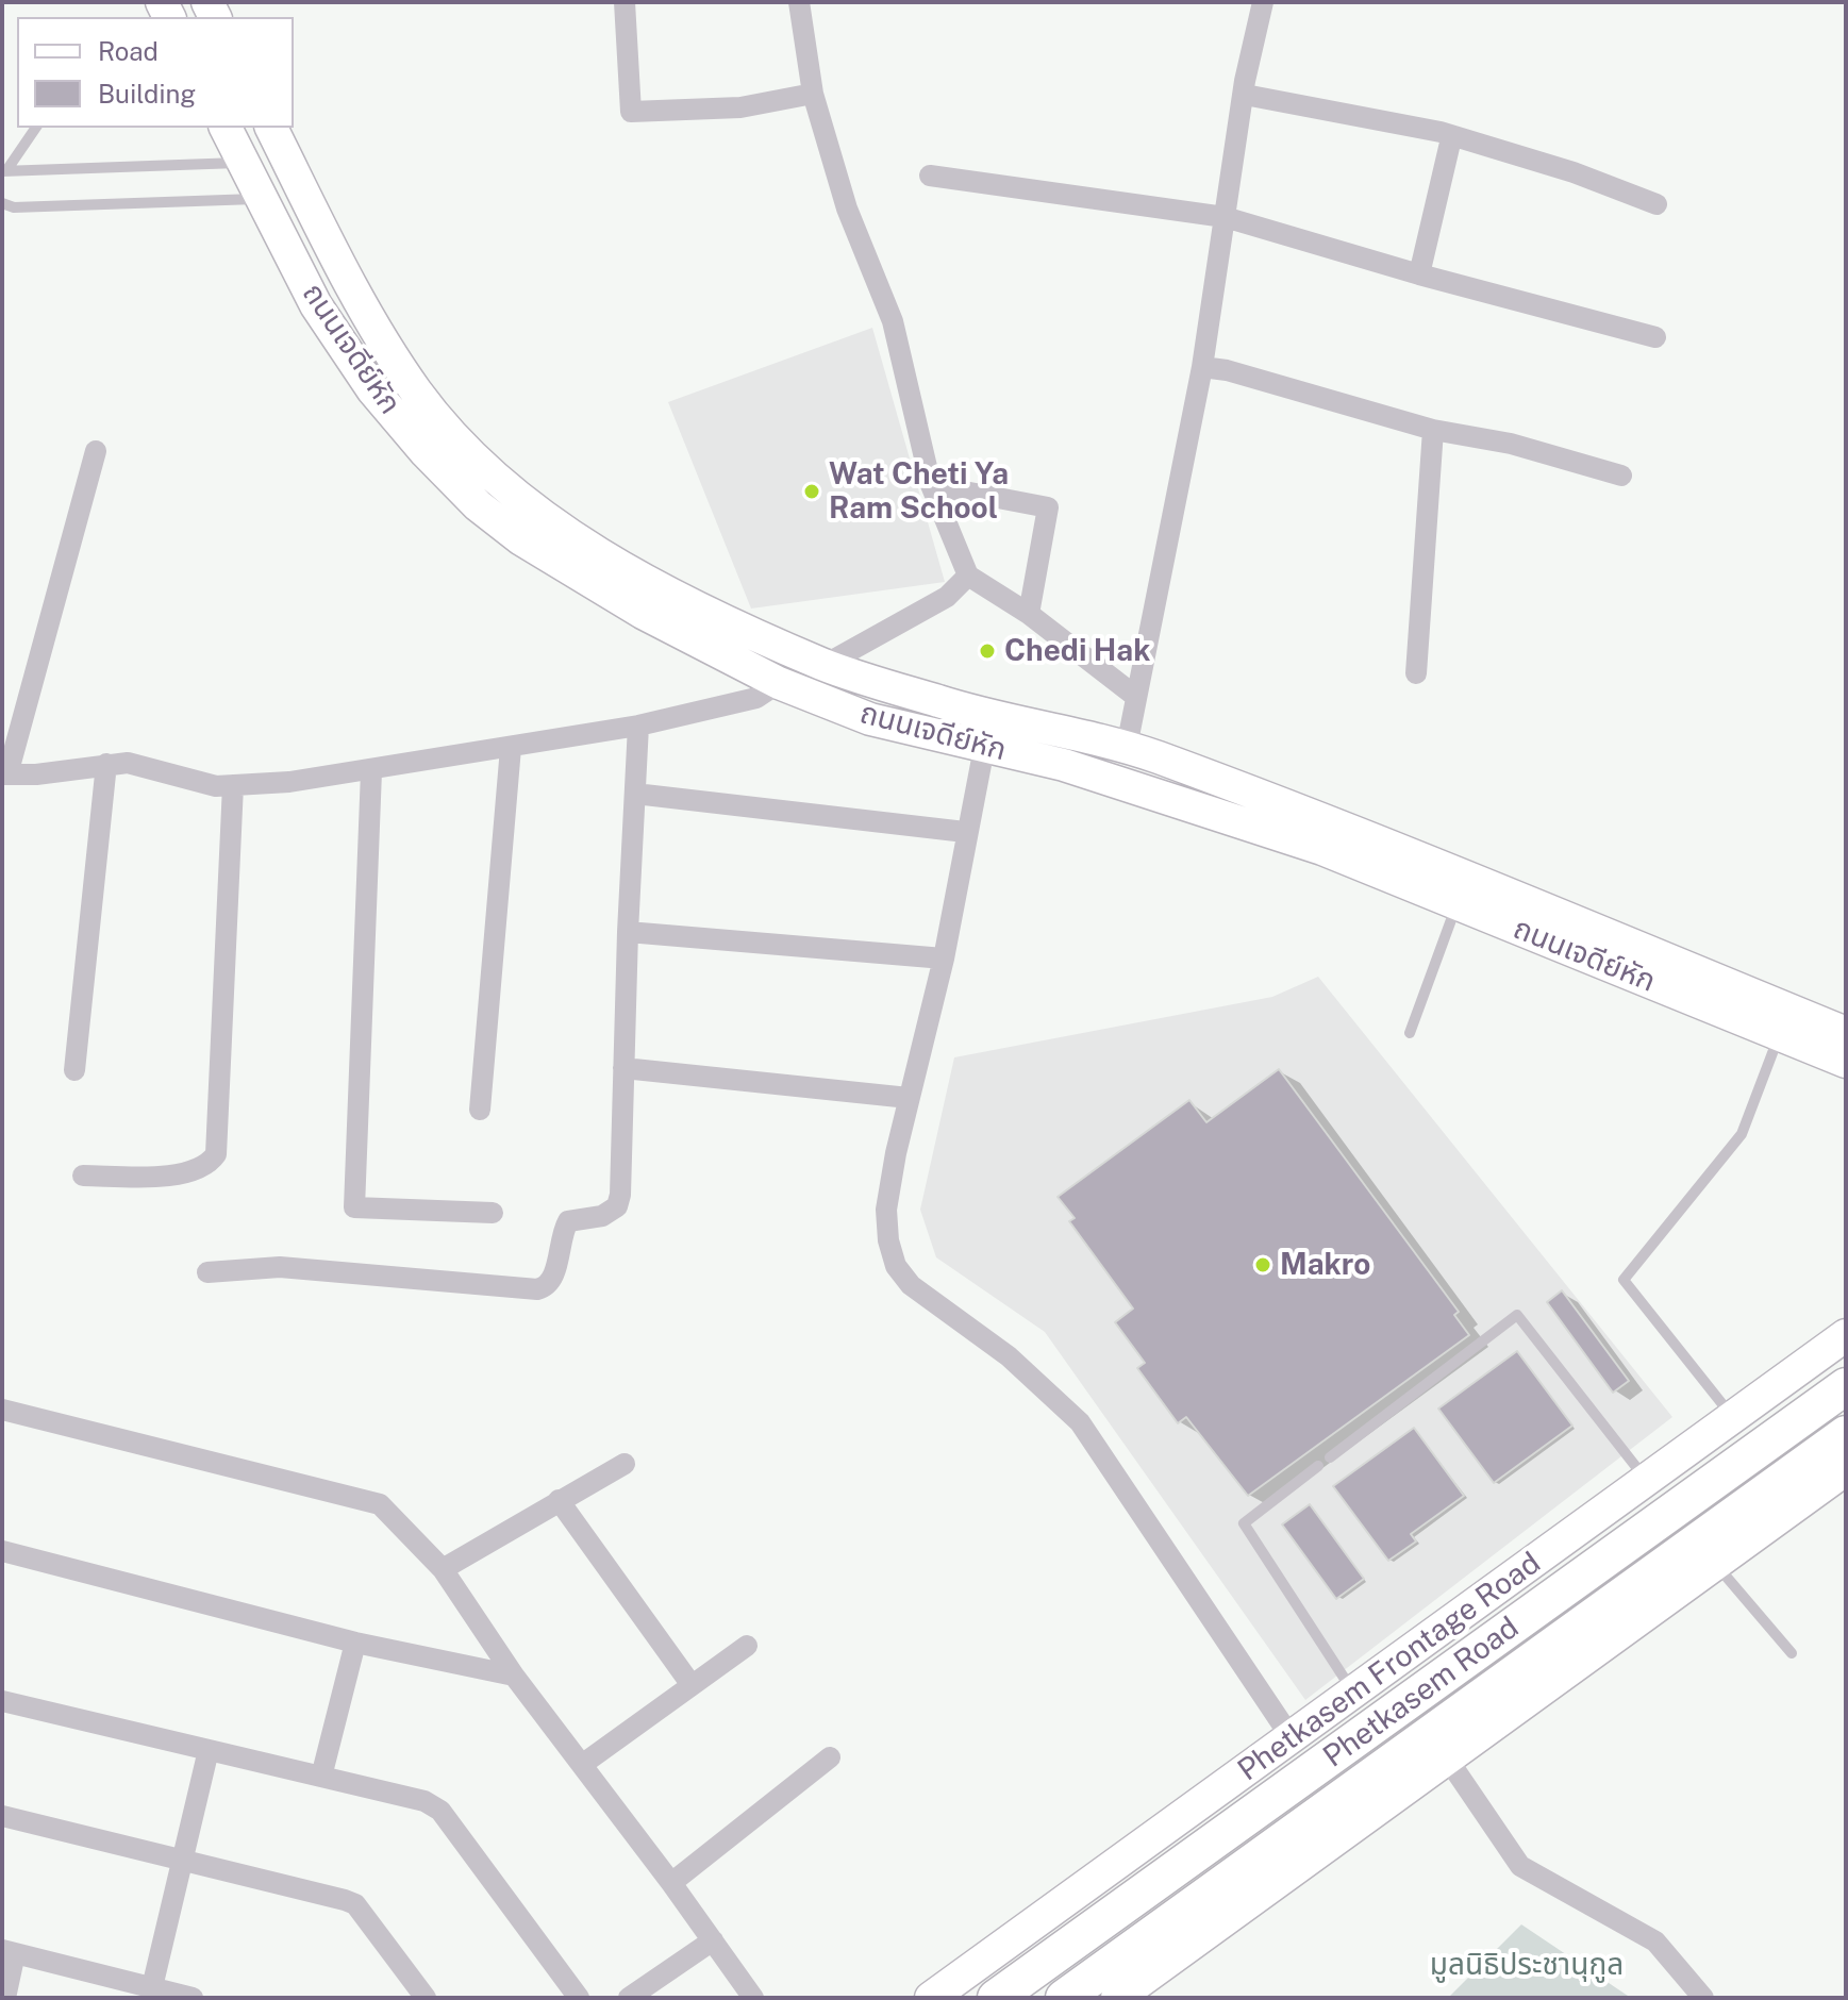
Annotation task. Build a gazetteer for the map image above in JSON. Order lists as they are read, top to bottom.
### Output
{
  "streets": {
    "highway": ["Phetkasem Road"],
    "main road": ["ถนนเจดีย์หัก", "Phetkasem Frontage Road"]
  },
  "parks": ["มูลนิธิประชานุกูล"],
  "places": ["Wat Cheti Ya Ram School", "Chedi Hak", "Makro"],
  "legend": ["Road", "Building"]
}
